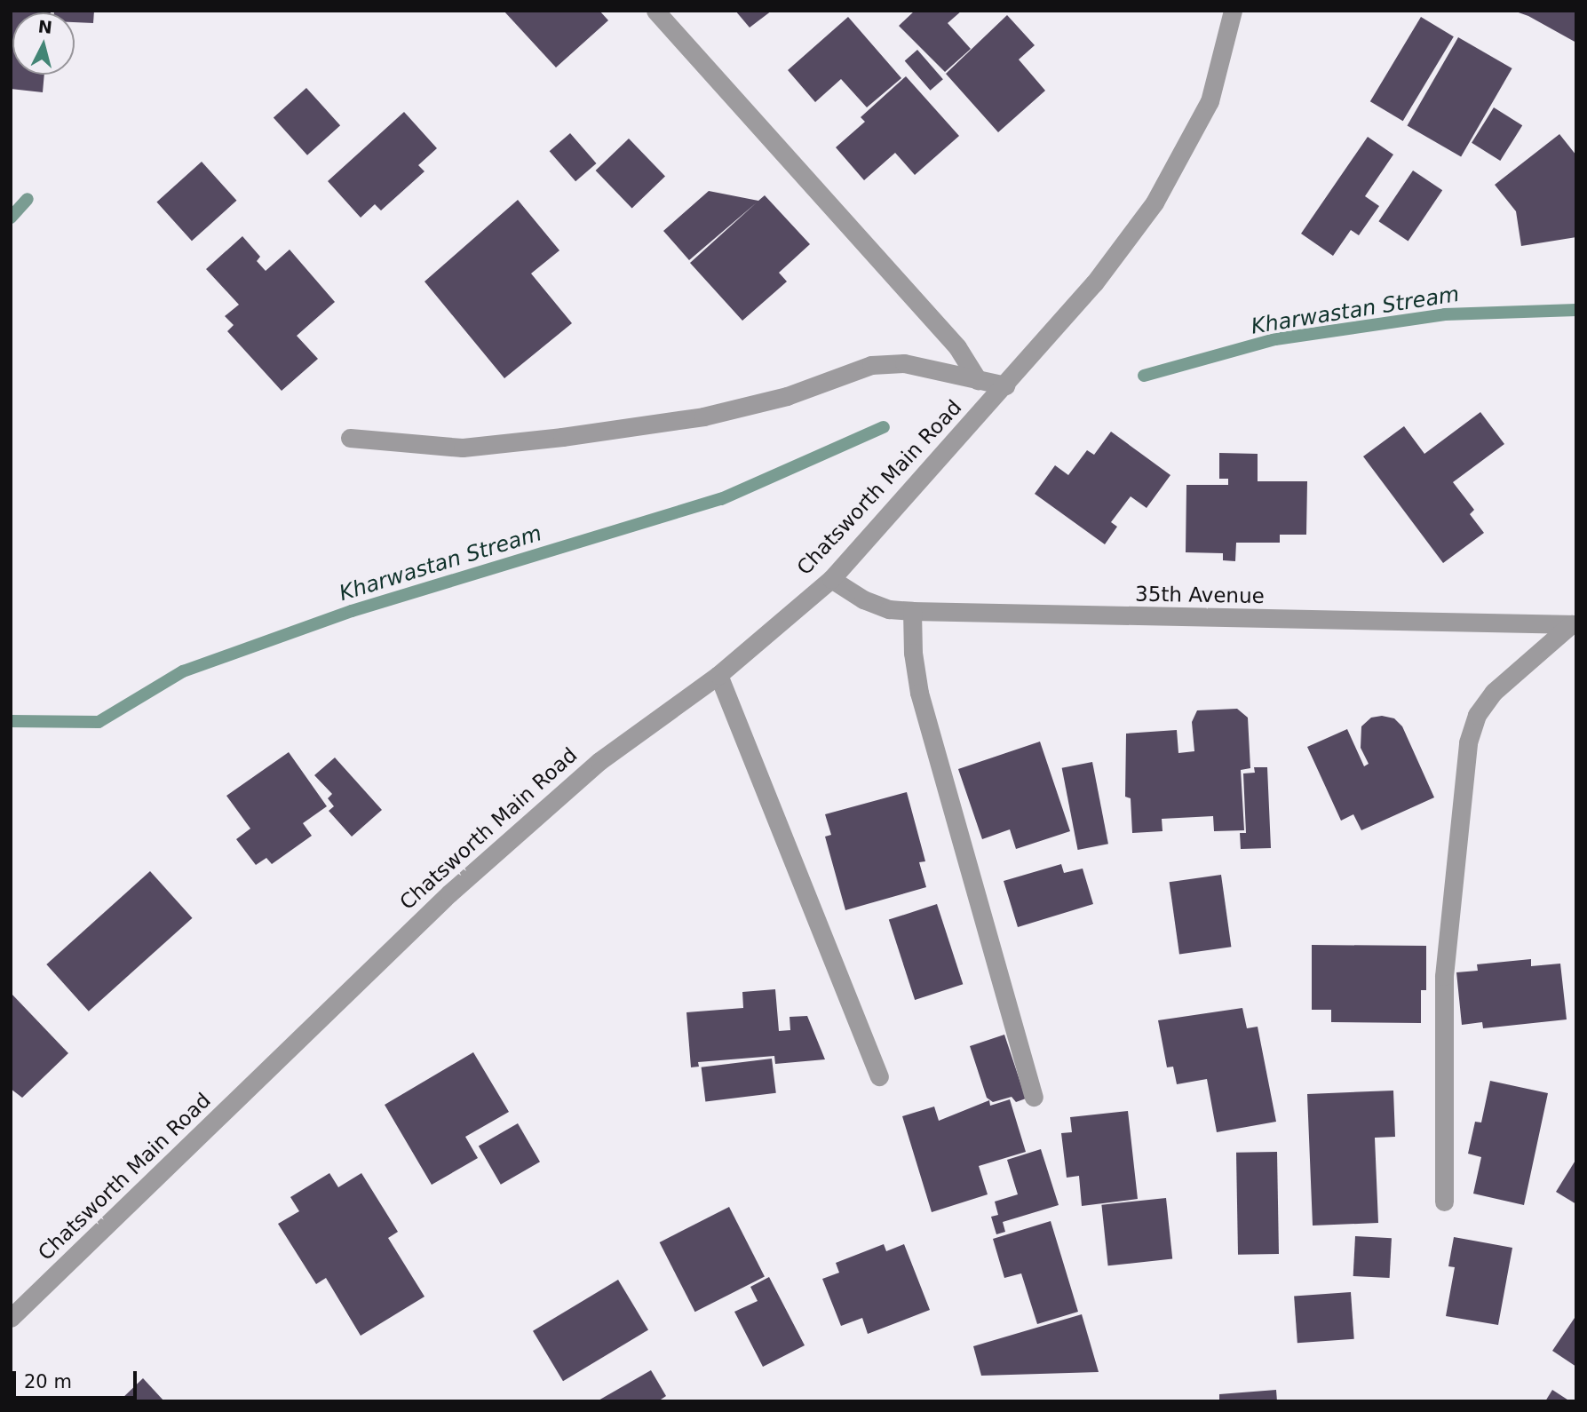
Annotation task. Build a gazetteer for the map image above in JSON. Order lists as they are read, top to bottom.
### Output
{
  "streets": {
    "street": ["Chatsworth Main Road", "35th Avenue"]
  },
  "crossings": [
    ["Chatsworth Main Road", "35th Avenue"]
  ],
  "water": ["Kharwastan Stream"],
  "scale_bar": "20 m",
  "north": "top"
}
